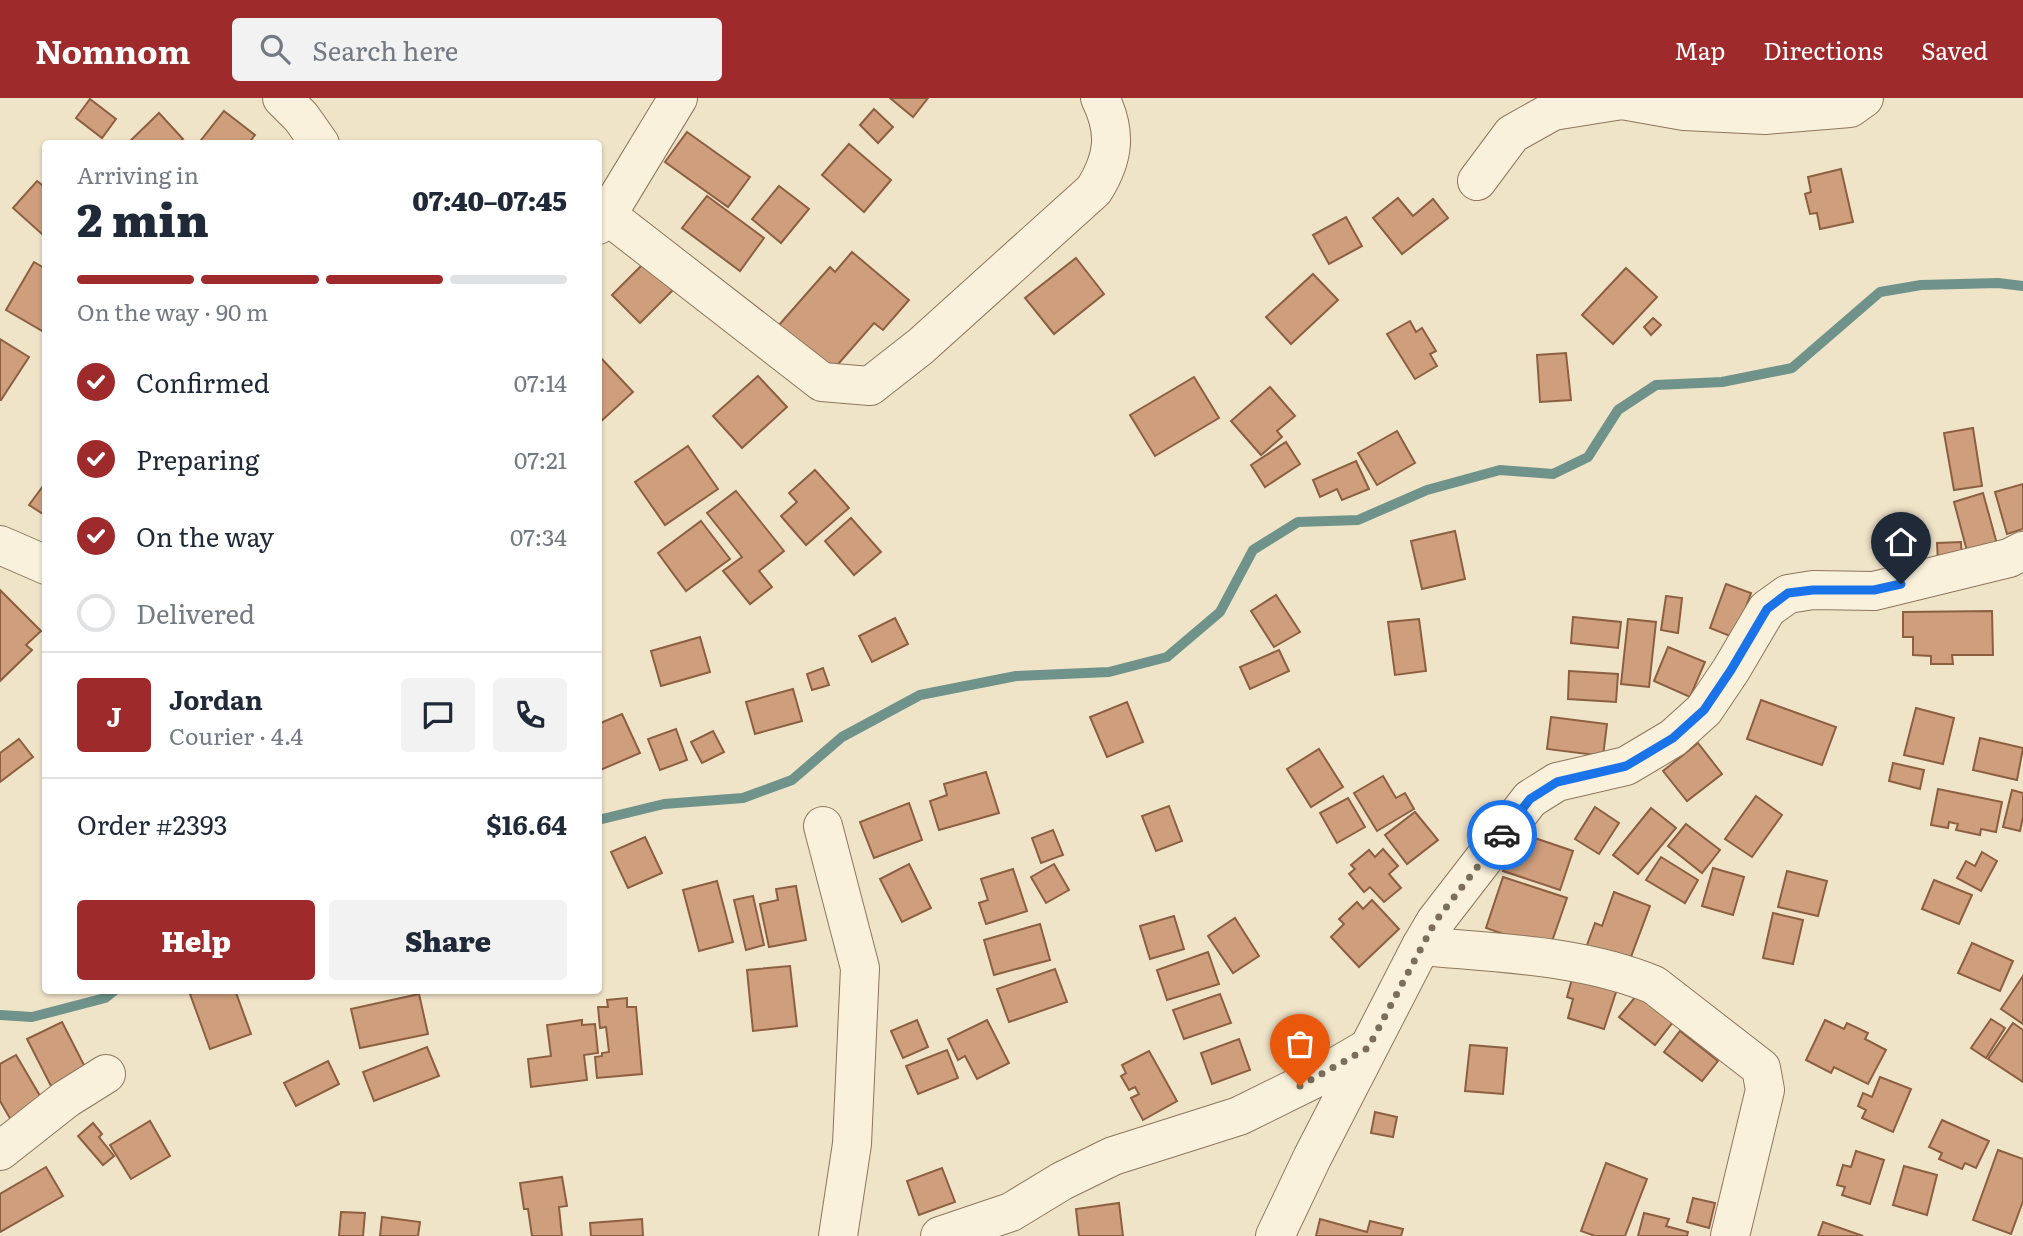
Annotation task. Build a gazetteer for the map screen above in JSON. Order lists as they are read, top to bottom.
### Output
{
  "page": {
    "header": "Nomnom",
    "search": "Search here",
    "nav": ["Map", "Directions", "Saved"],
    "heading": ["2 min", "Arriving in", "07:40–07:45"],
    "panel": [
      "Jordan",
      "Courier · 4.4",
      "Order #2393",
      "$16.64"
    ],
    "bar": "On the way · 90 m",
    "list": [
      ["Confirmed", "07:14"],
      ["Preparing", "07:21"],
      ["On the way", "07:34"],
      "Delivered"
    ],
    "round": "J",
    "buttons": ["Help", "Share"]
  }
}
